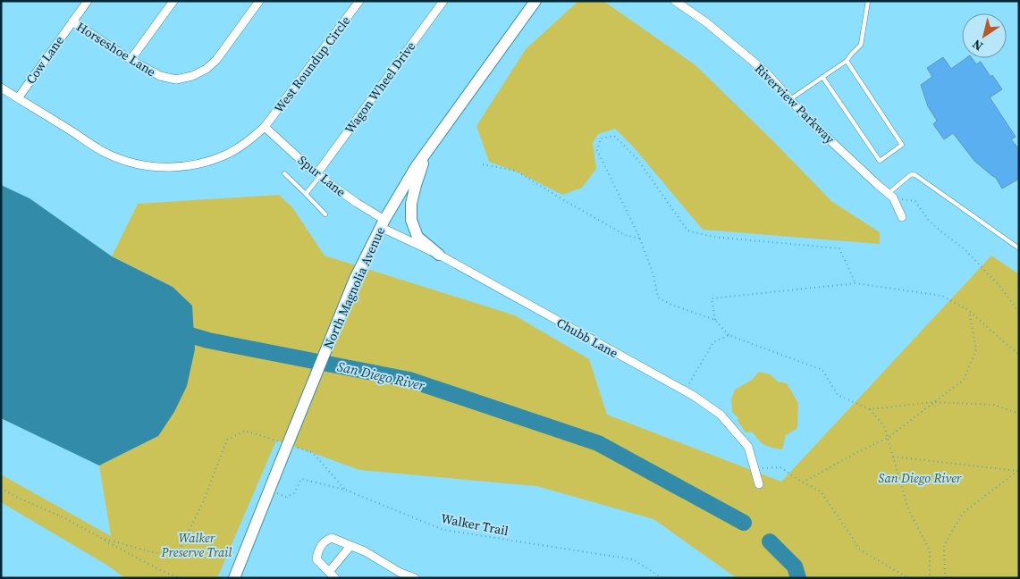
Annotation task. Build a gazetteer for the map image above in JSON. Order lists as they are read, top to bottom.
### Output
{
  "streets": {
    "main road": ["North Magnolia Avenue"],
    "street": [
      "Horseshoe Lane",
      "Cow Lane",
      "West Roundup Circle",
      "Wagon Wheel Drive",
      "Riverview Parkway",
      "Spur Lane",
      "Chubb Lane"
    ],
    "path": ["Walker Trail"]
  },
  "crossings": [
    ["Horseshoe Lane", "Cow Lane"],
    ["Cow Lane", "West Roundup Circle"],
    ["West Roundup Circle", "Spur Lane"],
    ["Wagon Wheel Drive", "Spur Lane"],
    ["Spur Lane", "North Magnolia Avenue"],
    ["Spur Lane", "Chubb Lane"],
    ["North Magnolia Avenue", "Chubb Lane"],
    ["North Magnolia Avenue", "Walker Trail"]
  ],
  "water": ["San Diego River"],
  "parks": ["San Diego River", "Walker Preserve Trail"],
  "north": "bottom left"
}
